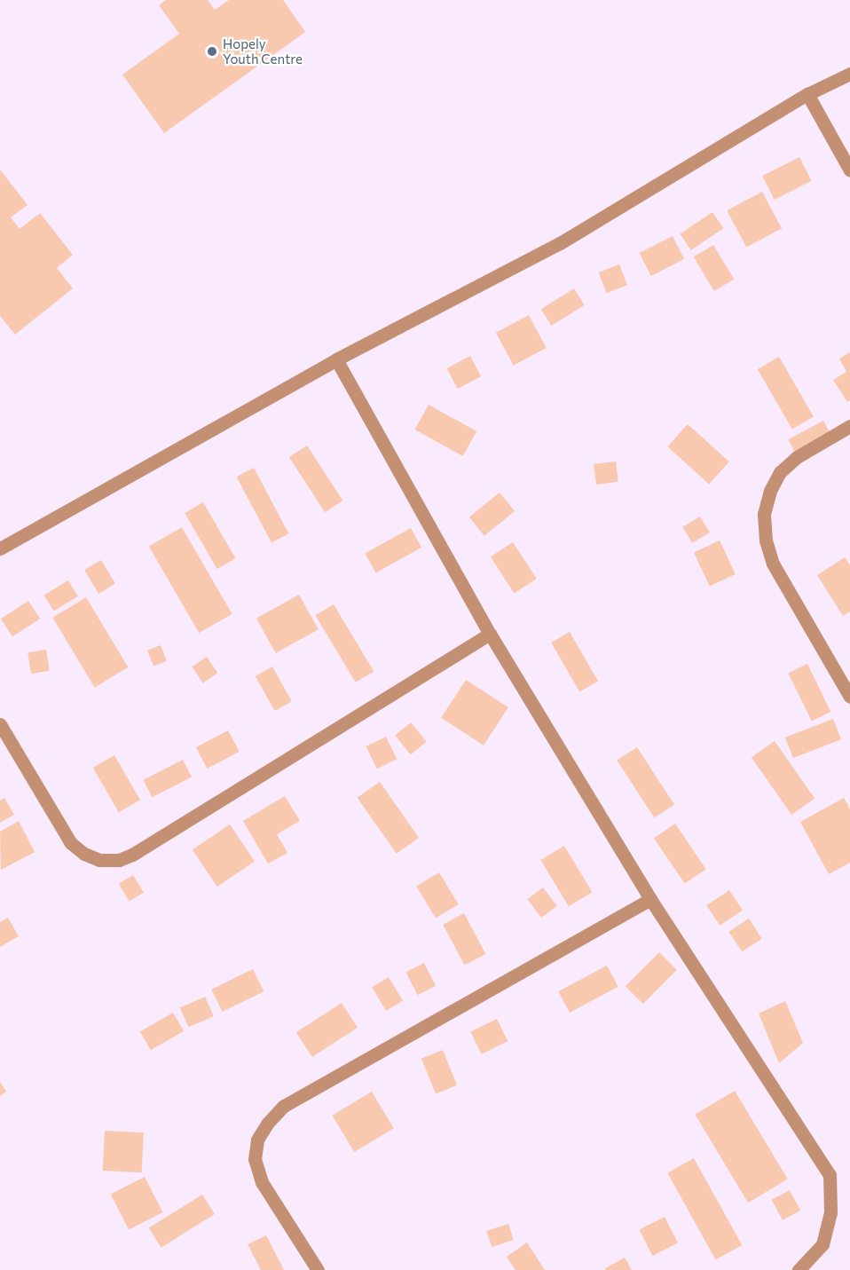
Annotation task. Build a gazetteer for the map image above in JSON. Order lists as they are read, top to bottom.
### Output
{
  "places": ["Hopely Youth Centre"]
}
